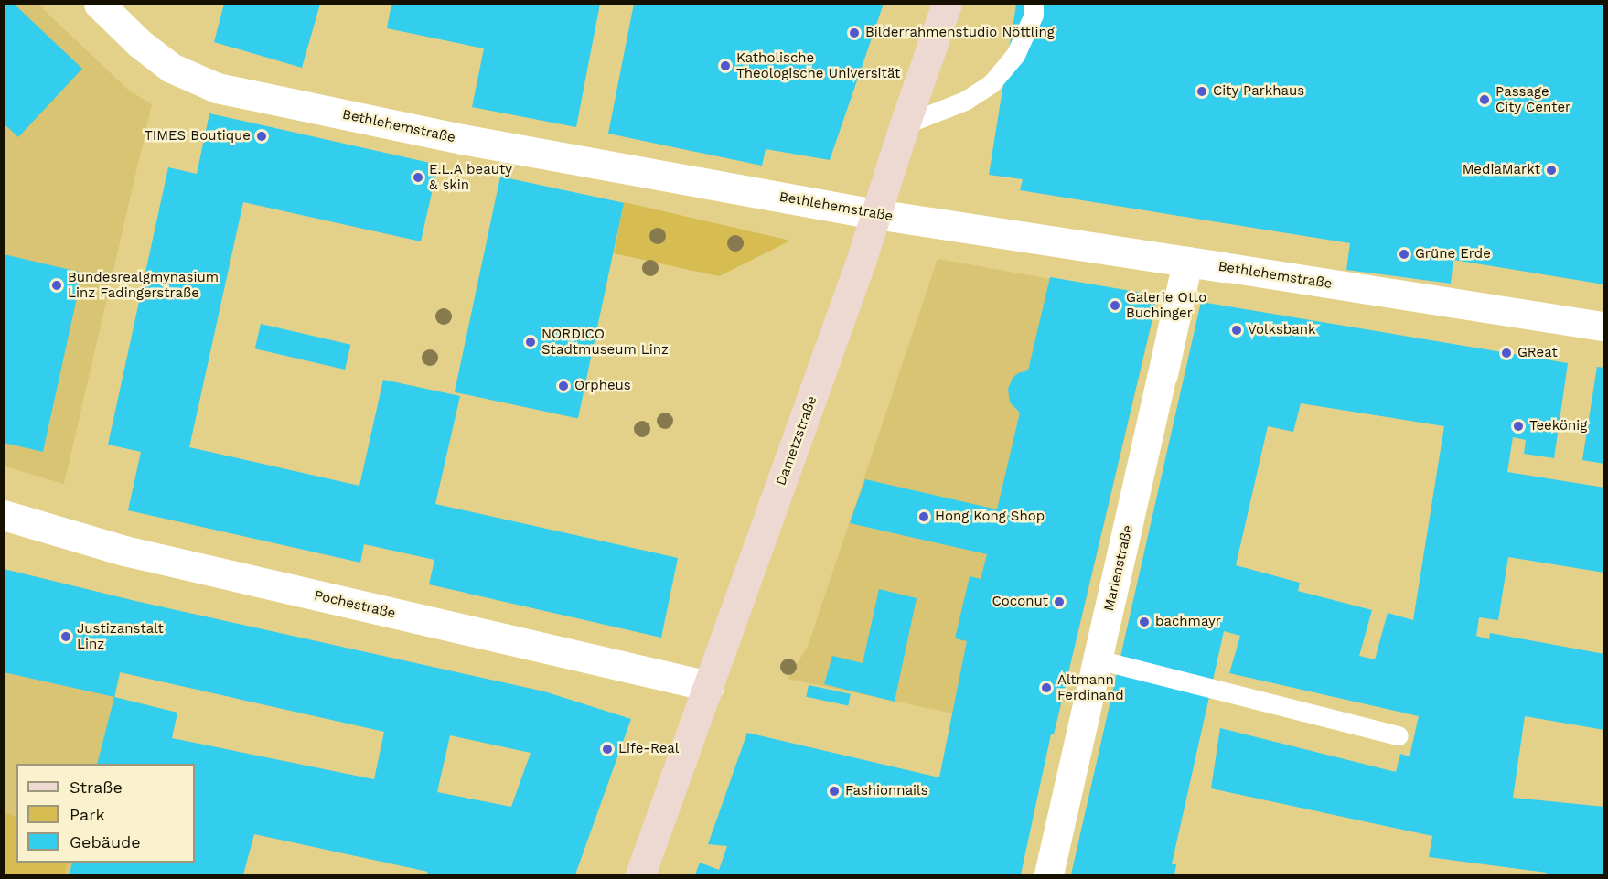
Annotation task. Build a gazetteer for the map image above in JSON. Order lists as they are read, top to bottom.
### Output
{
  "streets": {
    "main road": ["Dametzstraße"],
    "street": ["Bethlehemstraße", "Marienstraße", "Pochestraße"]
  },
  "crossings": [
    ["Bethlehemstraße", "Dametzstraße"],
    ["Bethlehemstraße", "Marienstraße"],
    ["Dametzstraße", "Pochestraße"]
  ],
  "places": [
    "Bilderrahmenstudio Nöttling",
    "Katholische Theologische Universität",
    "City Parkhaus",
    "Passage City Center",
    "TIMES Boutique",
    "MediaMarkt",
    "E.L.A beauty & skin",
    "Grüne Erde",
    "Bundesrealgmynasium Linz Fadingerstraße",
    "Galerie Otto Buchinger",
    "Volksbank",
    "NORDICO Stadtmuseum Linz",
    "GReat",
    "Orpheus",
    "Teekönig",
    "Hong Kong Shop",
    "Coconut",
    "bachmayr",
    "Justizanstalt Linz",
    "Altmann Ferdinand",
    "Life-Real",
    "Fashionnails"
  ],
  "legend": ["Straße", "Park", "Gebäude"]
}
